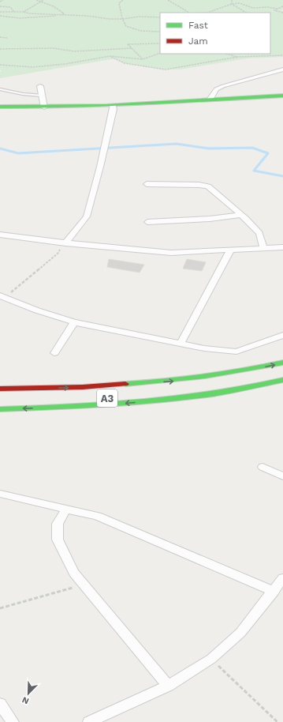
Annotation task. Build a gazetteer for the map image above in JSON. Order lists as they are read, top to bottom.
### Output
{
  "streets": {
    "main road": ["A3"]
  },
  "legend": ["Fast", "Jam"],
  "north": "bottom left"
}
